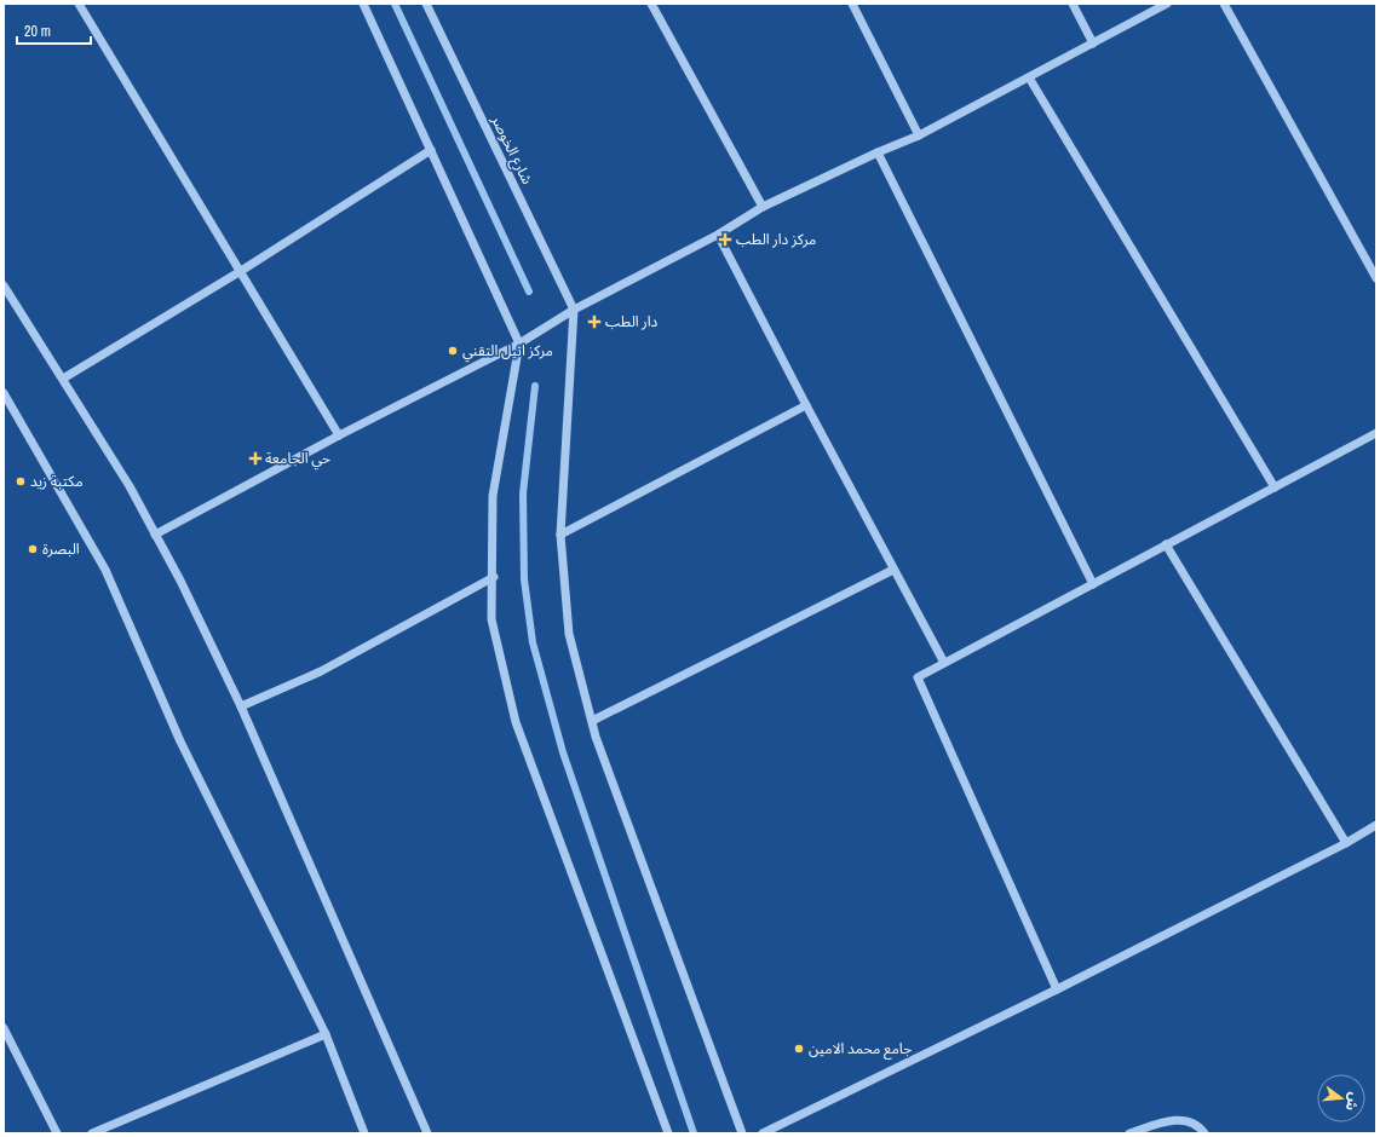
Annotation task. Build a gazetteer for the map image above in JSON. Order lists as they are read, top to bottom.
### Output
{
  "streets": {
    "street": ["شارع الخوصر"]
  },
  "places": {
    "health": ["مركز دار الطب", "دار الطب", "حي الجامعة"],
    "other": [
      "مركز اثيل التقني",
      "مكتبة زيد",
      "البصرة",
      "جامع محمد الامين"
    ]
  },
  "scale_bar": "20 m",
  "north": "right"
}
